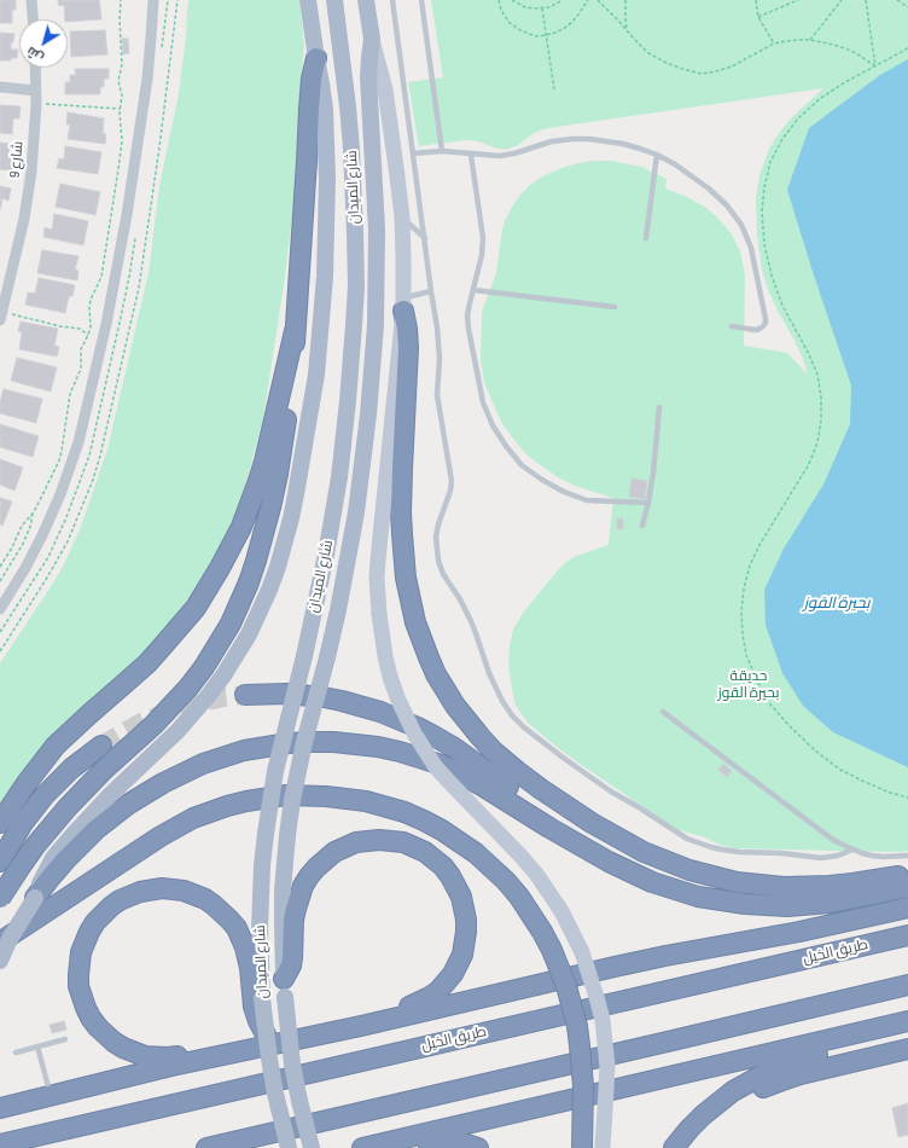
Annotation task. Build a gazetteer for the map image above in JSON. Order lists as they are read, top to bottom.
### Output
{
  "streets": {
    "highway": ["طريق الخيل"],
    "main road": ["شارع الميدان"],
    "street": ["شارع 9"]
  },
  "water": ["بحيرة القوز"],
  "parks": ["حديقة بحيرة القوز"],
  "north": "bottom left"
}
